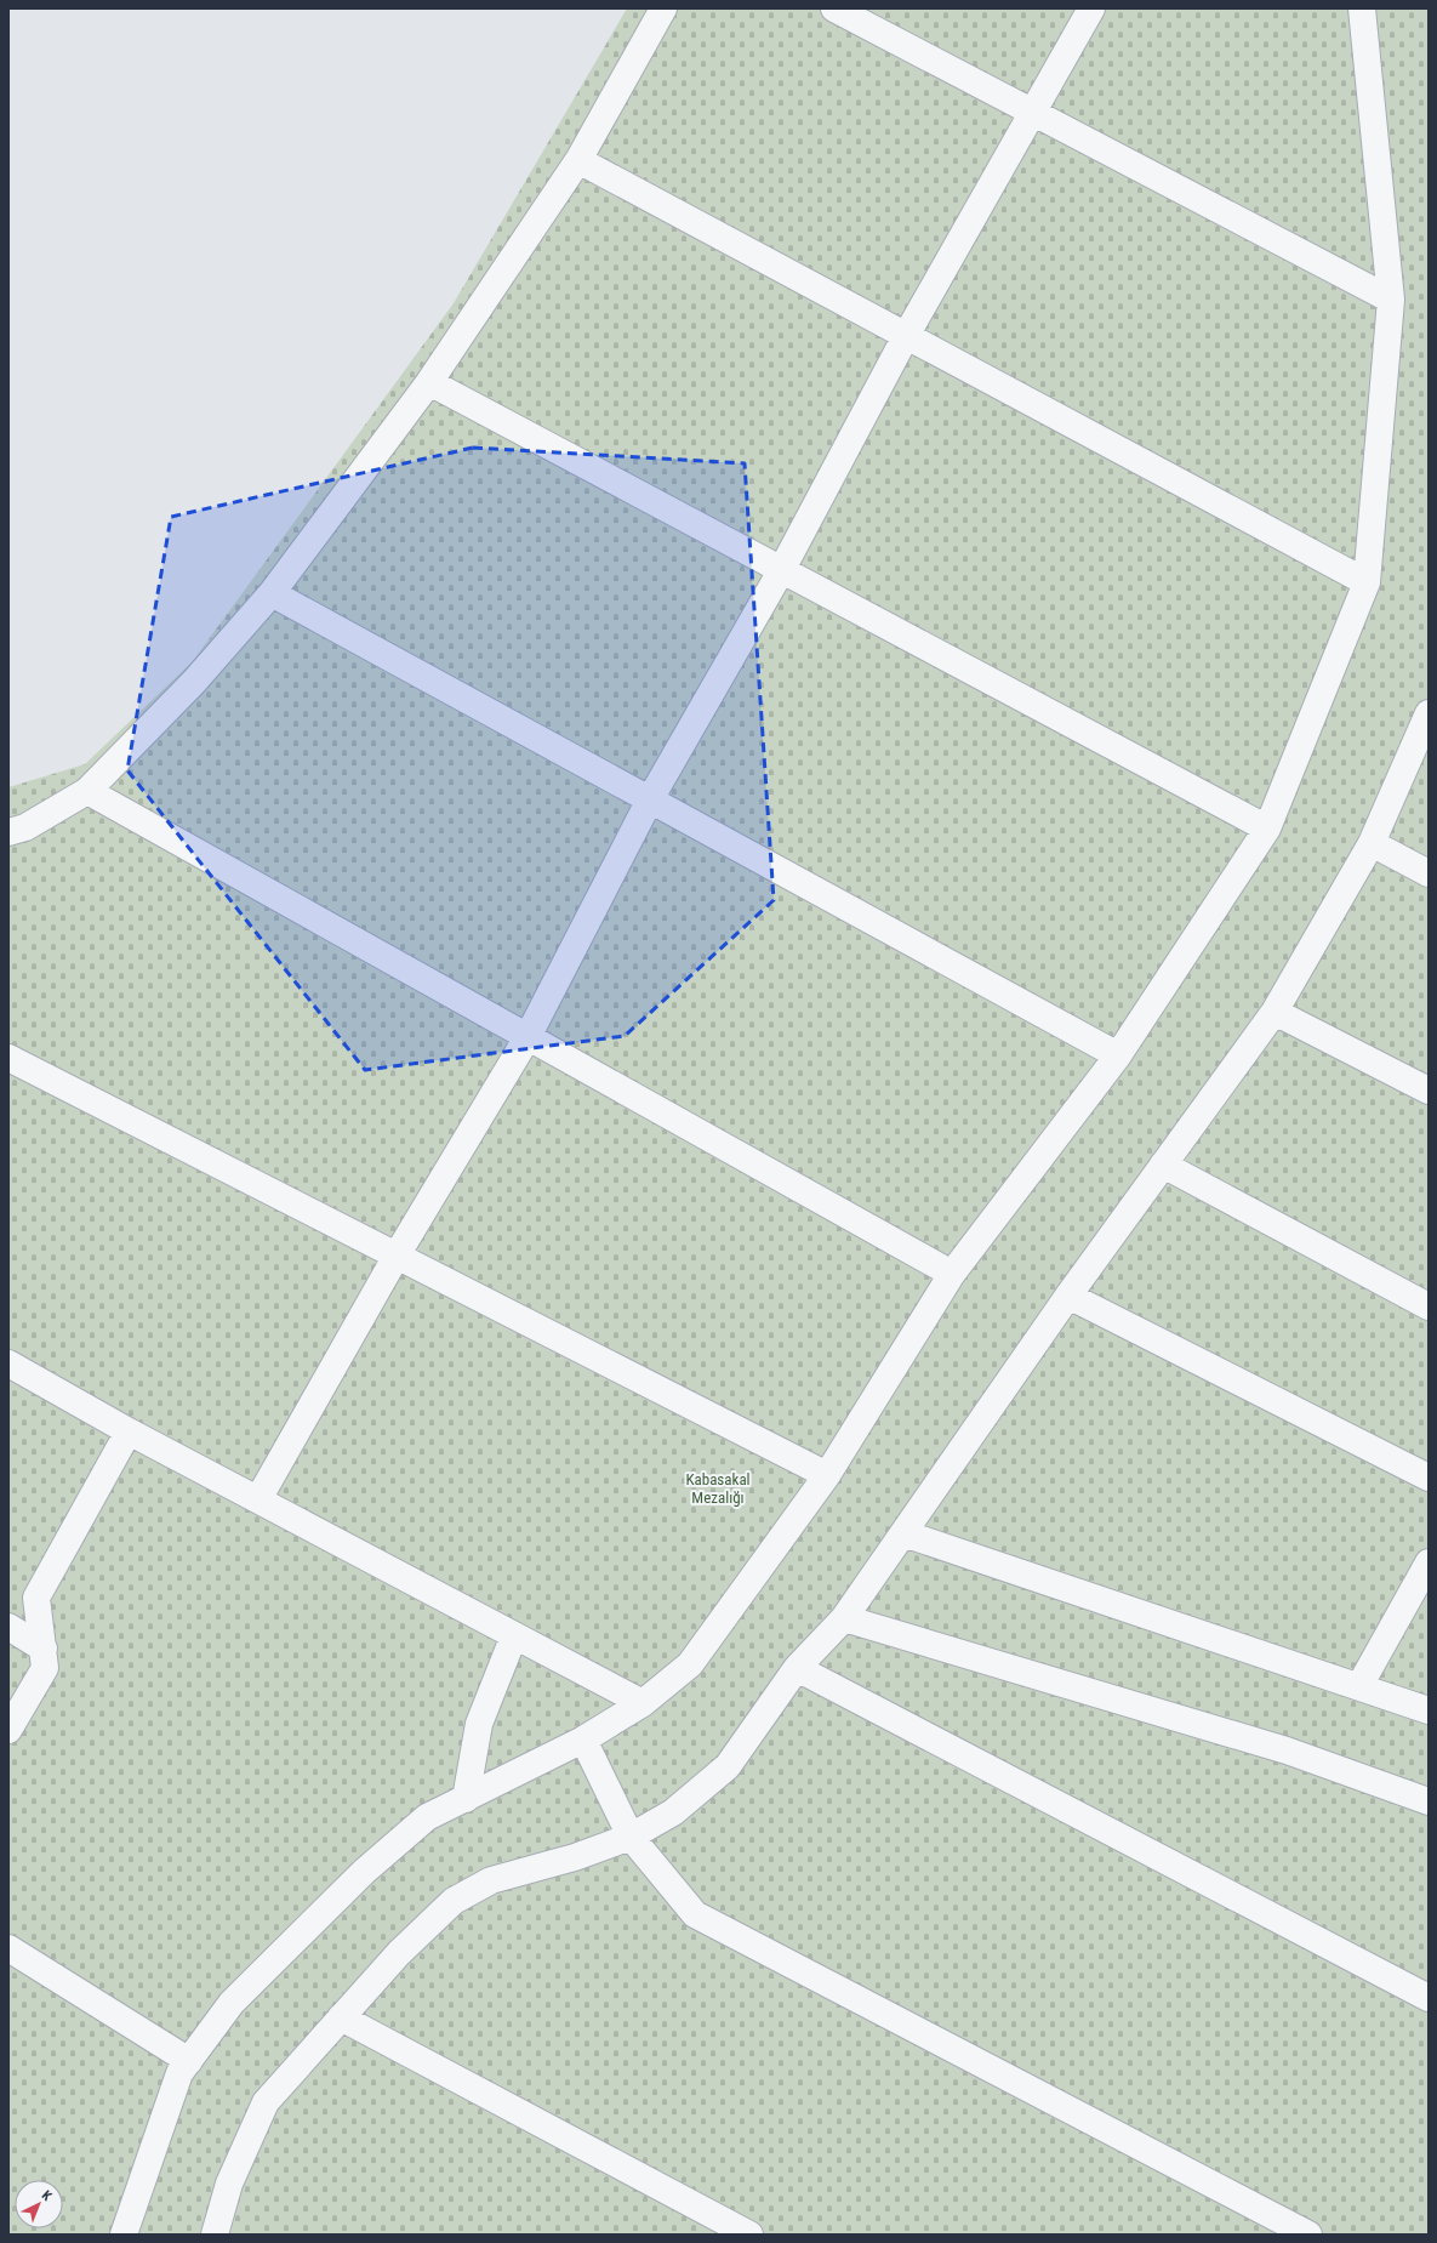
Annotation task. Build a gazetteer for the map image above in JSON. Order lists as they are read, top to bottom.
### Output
{
  "parks": ["Kabasakal Mezalığı"],
  "north": "top right"
}
